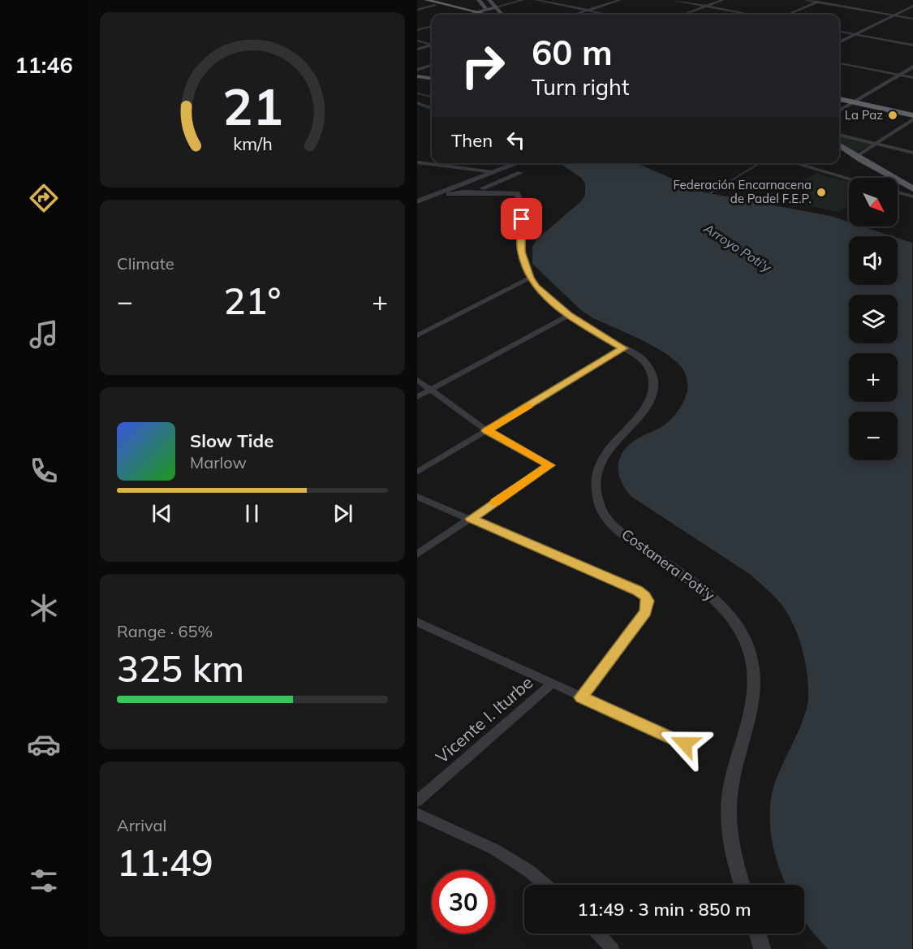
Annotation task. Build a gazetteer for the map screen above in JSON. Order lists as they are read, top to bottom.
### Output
{
  "streets": {
    "street": ["Costanera Poti'y", "Vicente I. Iturbe"]
  },
  "water": ["Arroyo Poti'y"],
  "places": ["La Paz", "Federación Encarnacena de Padel F.E.P."],
  "north": "bottom right",
  "page": {
    "tabs": "11:46",
    "turn": ["60 m", "Turn right"],
    "then": "Then",
    "map_buttons": ["+", "−"],
    "tile": [
      "Climate",
      ["Range · 65%", "325 km"],
      ["Arrival", "11:49"]
    ],
    "heat": ["−", "21°", "+"],
    "song": ["Slow Tide", "Marlow"],
    "limit": "30",
    "trip": "11:49 · 3 min · 850 m",
    "gauge": ["21", "km/h"]
  }
}
